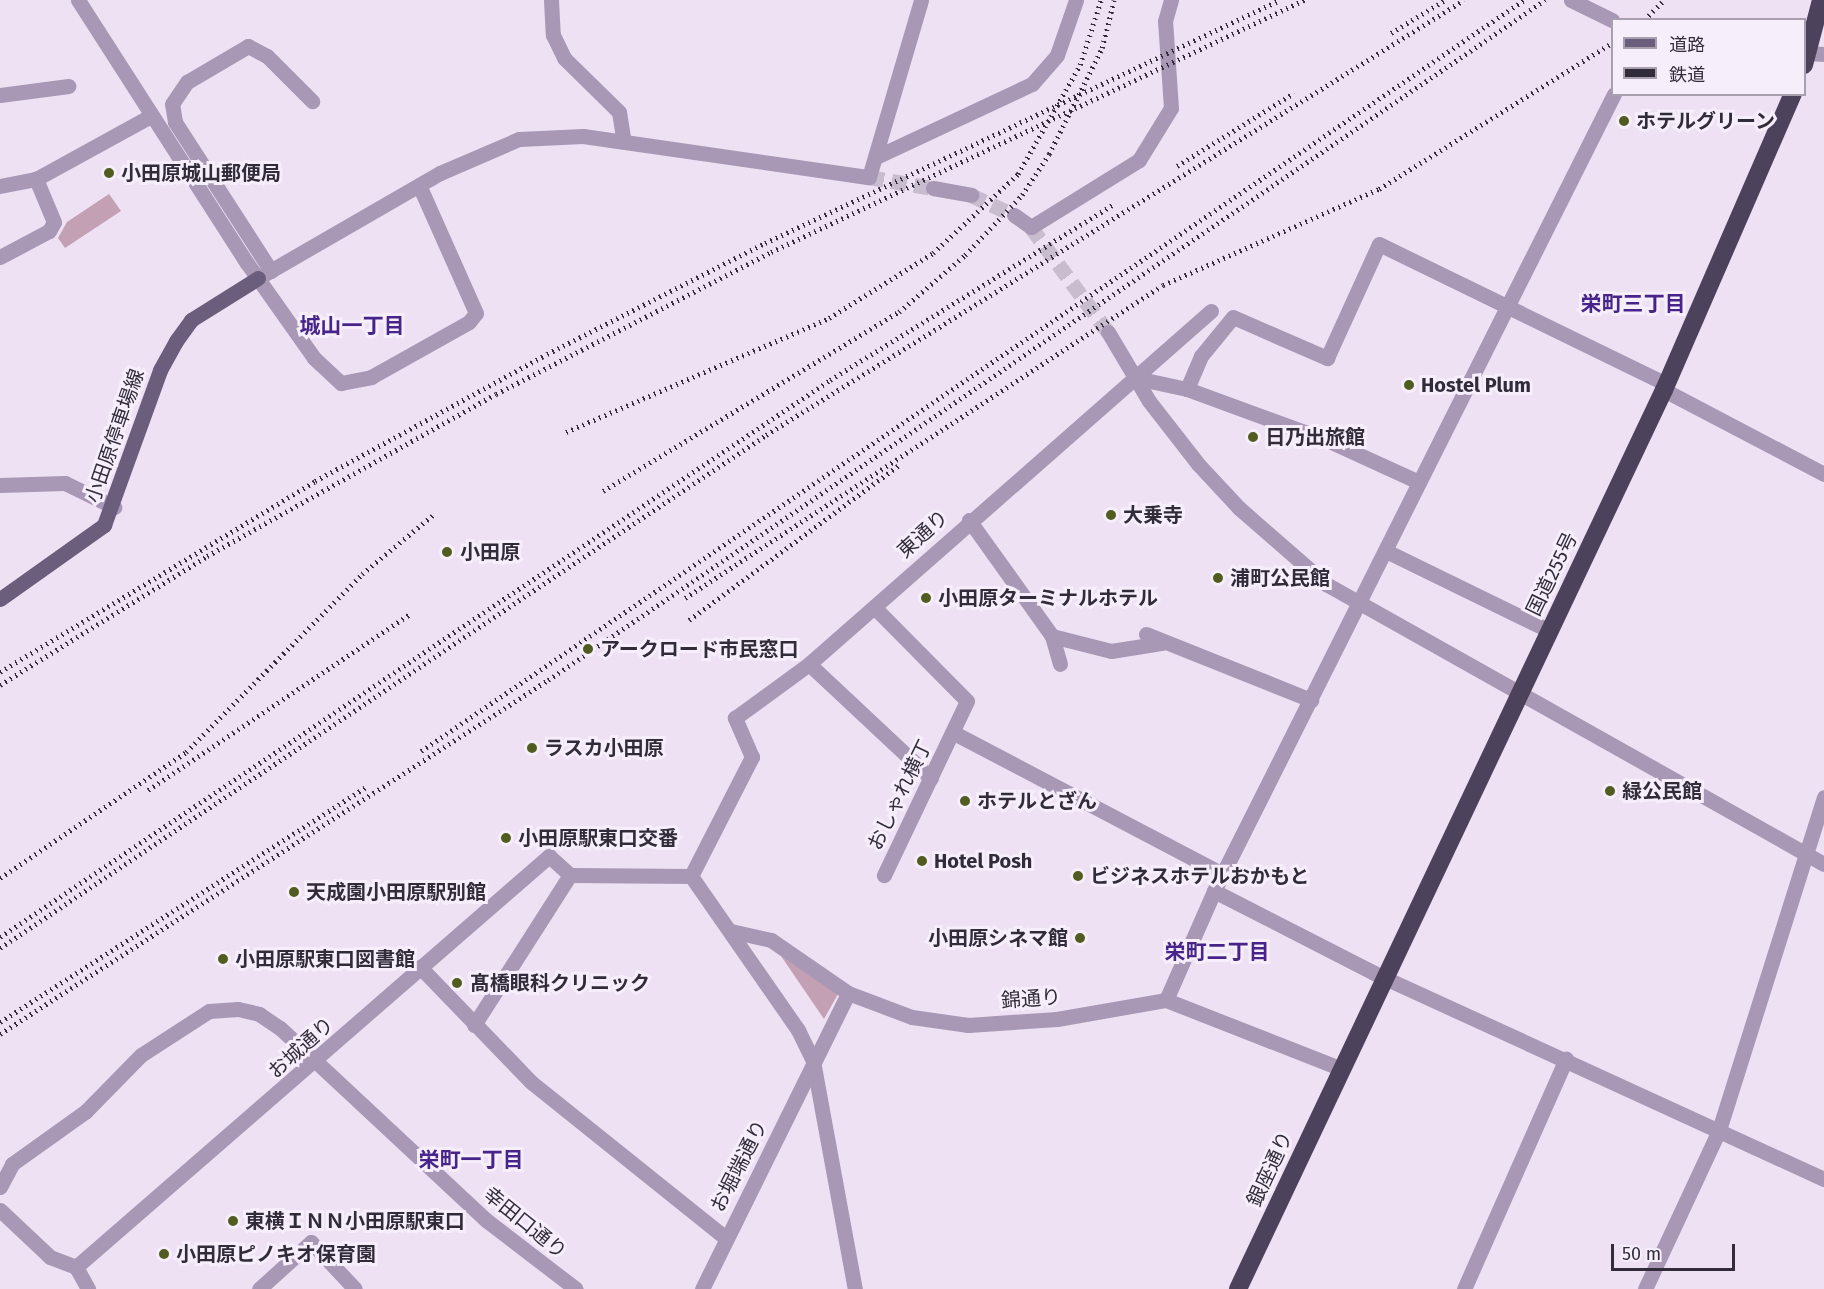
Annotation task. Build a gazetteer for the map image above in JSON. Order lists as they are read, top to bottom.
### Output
{
  "streets": {
    "highway": ["国道255号", "銀座通り"],
    "main road": ["小田原停車場線"],
    "street": [
      "東通り",
      "おしゃれ横丁",
      "錦通り",
      "お城通り",
      "お堀端通り",
      "幸田口通り"
    ]
  },
  "crossings": [
    ["東通り", "おしゃれ横丁"],
    ["国道255号", "銀座通り"],
    ["錦通り", "お堀端通り"],
    ["お城通り", "幸田口通り"]
  ],
  "districts": [
    "栄町三丁目",
    "城山一丁目",
    "栄町二丁目",
    "栄町一丁目"
  ],
  "places": [
    "ホテルグリーン",
    "小田原城山郵便局",
    "Hostel Plum",
    "日乃出旅館",
    "大乗寺",
    "小田原",
    "浦町公民館",
    "小田原ターミナルホテル",
    "アークロード市民窓口",
    "ラスカ小田原",
    "緑公民館",
    "ホテルとざん",
    "小田原駅東口交番",
    "Hotel Posh",
    "ビジネスホテルおかもと",
    "天成園小田原駅別館",
    "小田原シネマ館",
    "小田原駅東口図書館",
    "髙橋眼科クリニック",
    "東横ＩＮＮ小田原駅東口",
    "小田原ピノキオ保育園"
  ],
  "legend": ["道路", "鉄道"],
  "scale_bar": "50 m"
}
